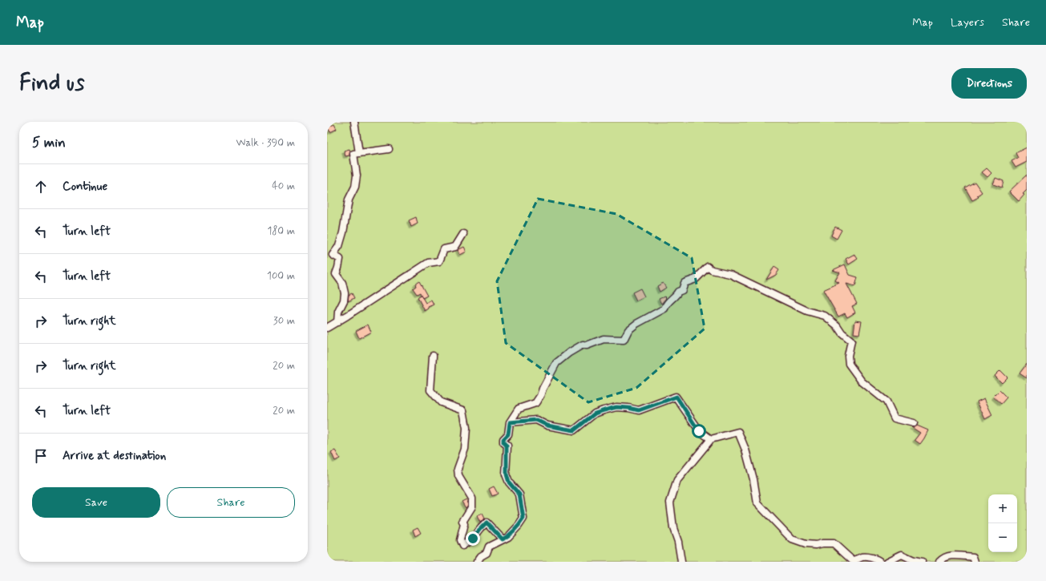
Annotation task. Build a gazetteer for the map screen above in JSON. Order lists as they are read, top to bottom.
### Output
{
  "page": {
    "header": "Map",
    "nav": ["Map", "Layers", "Share"],
    "buttons": [
      "Directions",
      ["Save", "Share"]
    ],
    "title": "Find us",
    "heading": ["5 min", "Walk · 390 m"],
    "list": [
      ["Continue", "40 m"],
      ["Turn left", "180 m"],
      ["Turn left", "100 m"],
      ["Turn right", "30 m"],
      ["Turn right", "20 m"],
      ["Turn left", "20 m"],
      "Arrive at destination"
    ],
    "map_buttons": ["+", "−"]
  }
}
